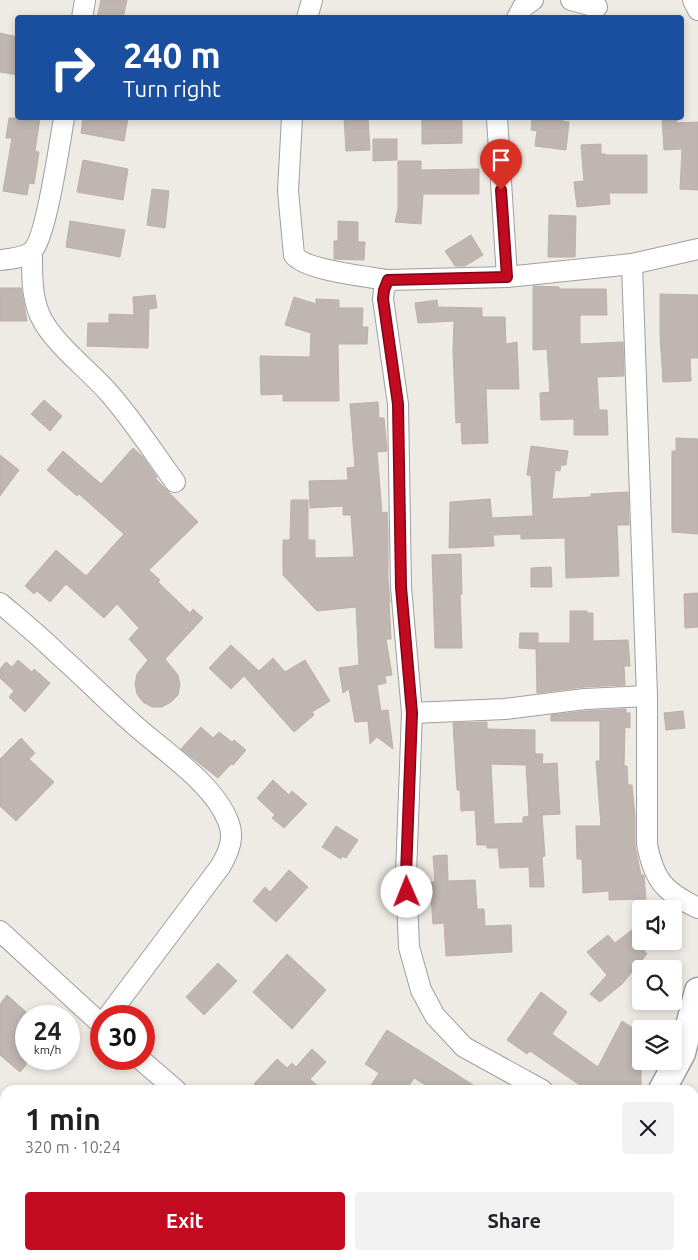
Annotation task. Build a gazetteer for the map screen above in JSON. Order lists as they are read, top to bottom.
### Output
{
  "page": {
    "turn": ["240 m", "Turn right"],
    "speed": "24 km/h",
    "limit": "30",
    "heading": ["1 min", "320 m · 10:24"],
    "buttons": ["Exit", "Share"]
  }
}
